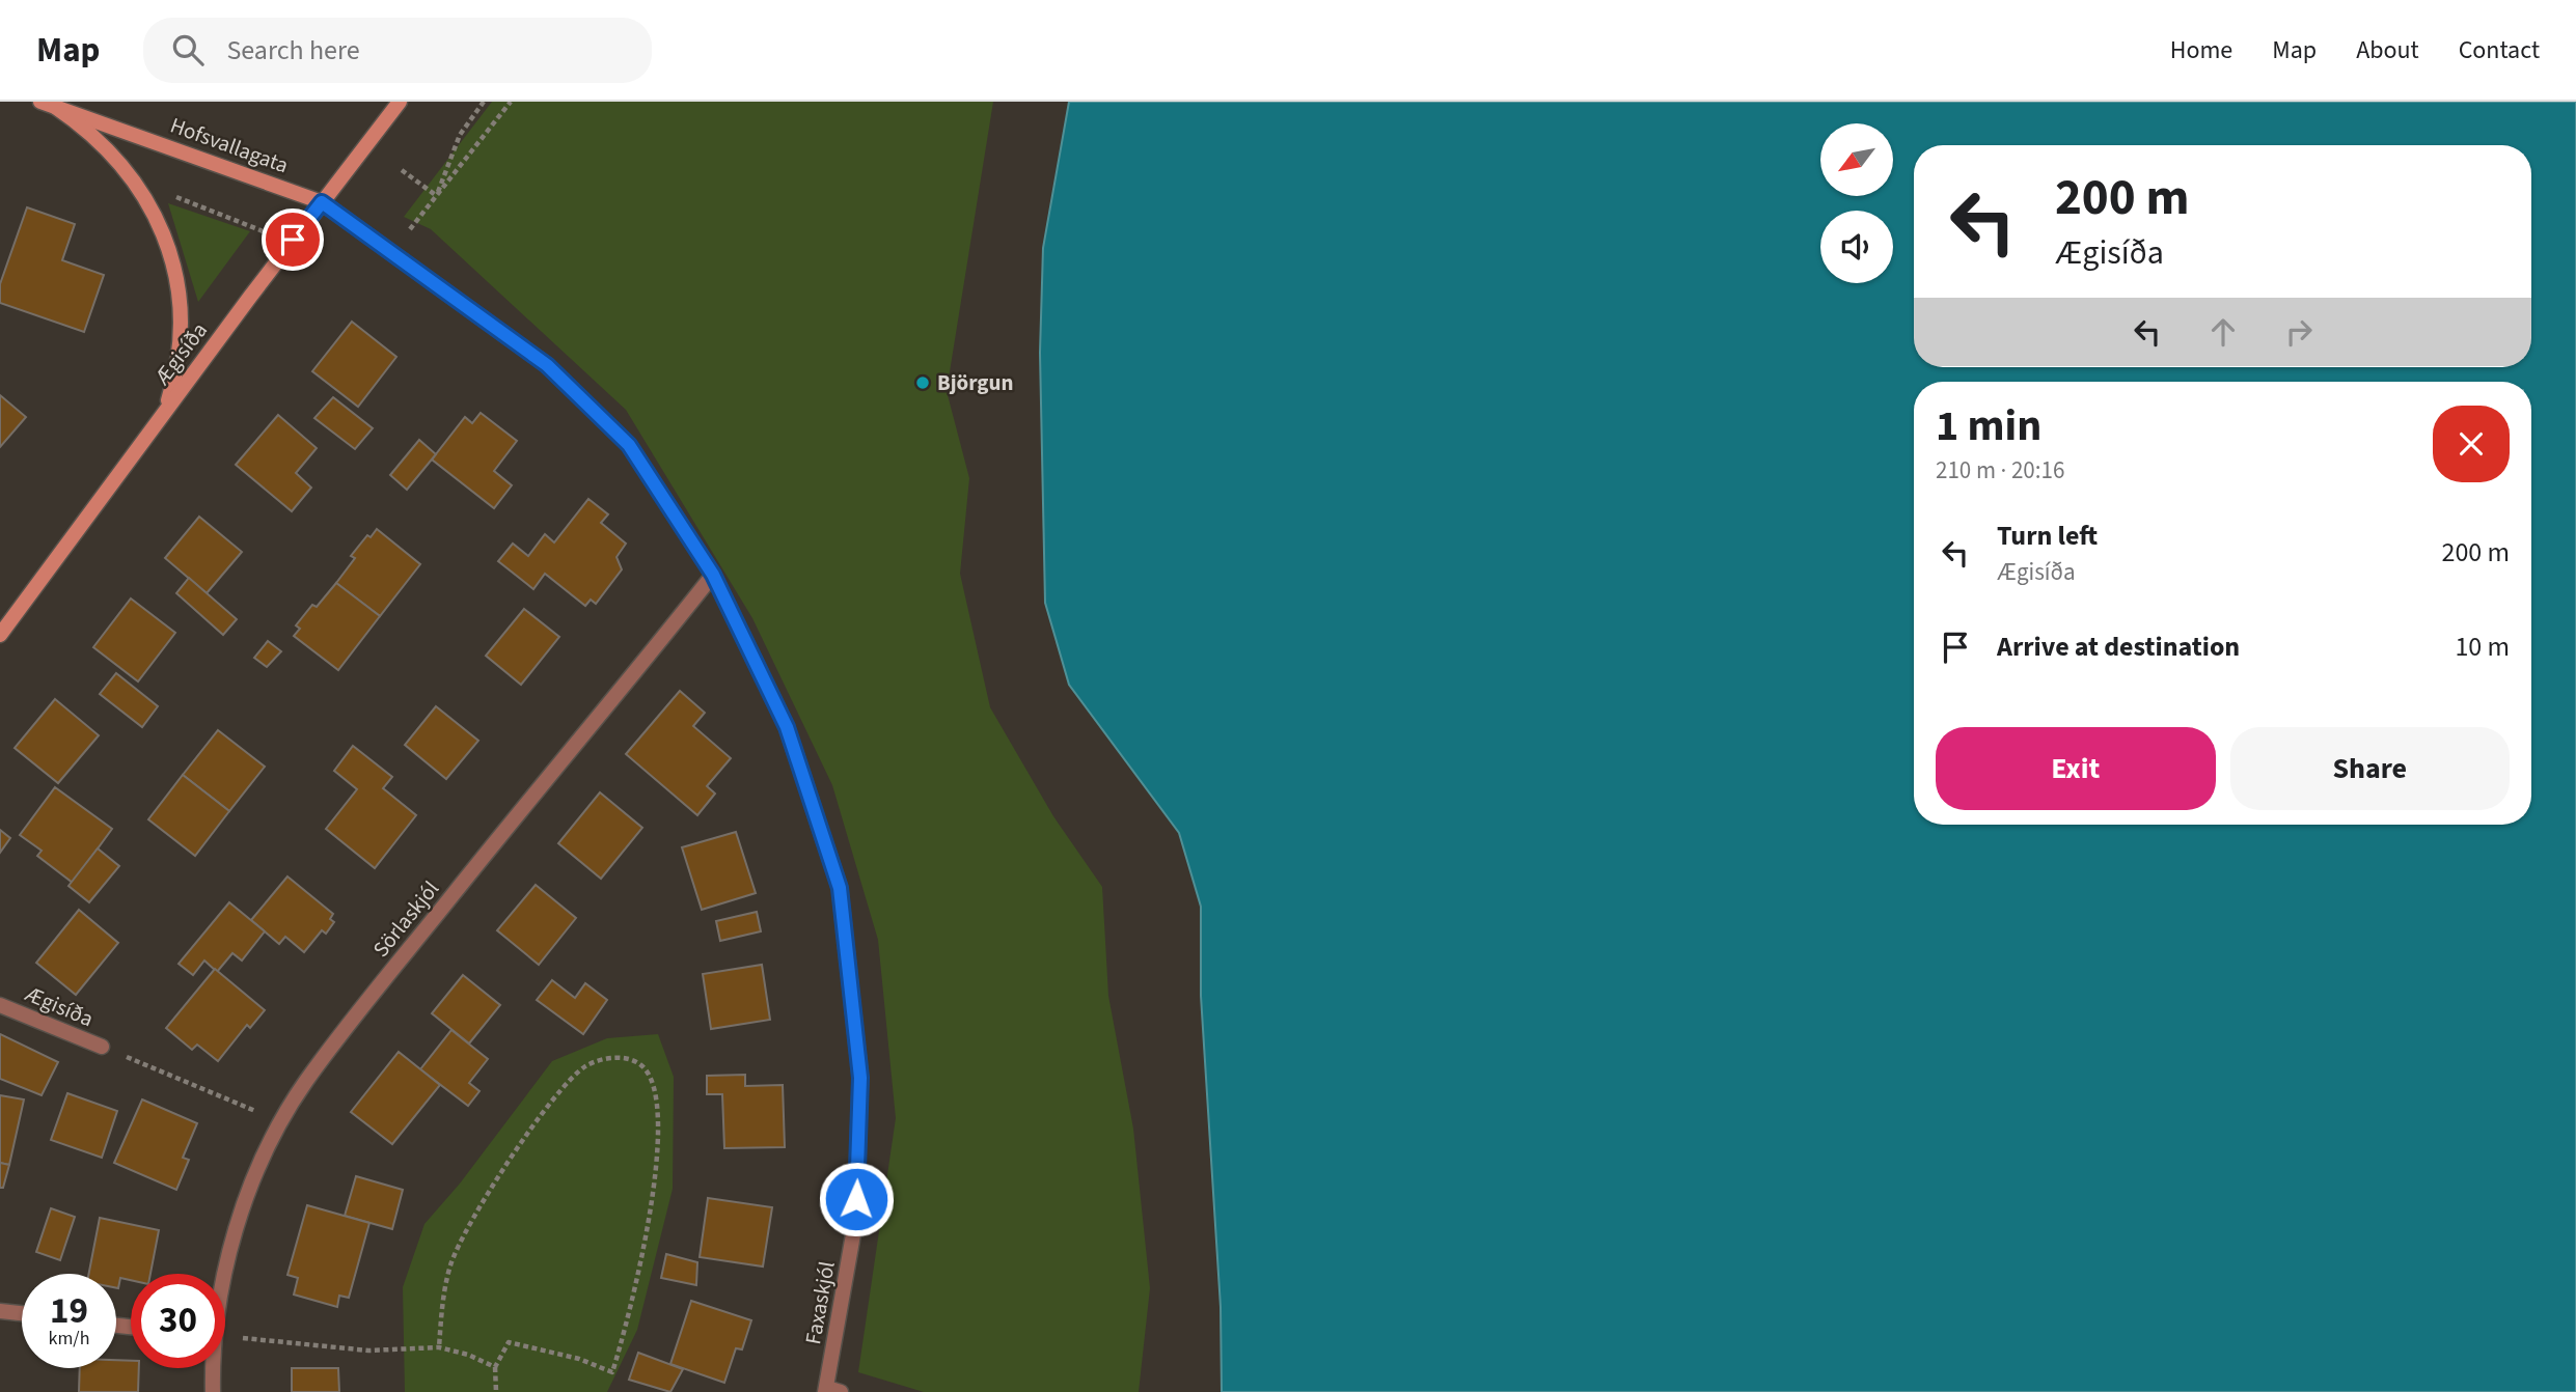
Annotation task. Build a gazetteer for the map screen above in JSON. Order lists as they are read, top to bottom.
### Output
{
  "streets": {
    "street": [
      "Hofsvallagata",
      "Ægisíða",
      "Sörlaskjól",
      "Faxaskjól"
    ]
  },
  "crossings": [
    ["Hofsvallagata", "Ægisíða"],
    ["Hofsvallagata", "Faxaskjól"],
    ["Ægisíða", "Faxaskjól"],
    ["Sörlaskjól", "Faxaskjól"]
  ],
  "places": ["Björgun"],
  "north": "bottom left",
  "page": {
    "header": "Map",
    "search": "Search here",
    "nav": [
      "Home",
      "Map",
      "About",
      "Contact"
    ],
    "turn": ["200 m", "Ægisíða"],
    "heading": ["1 min", "210 m · 20:16"],
    "list": [
      {
        "name": "Turn left",
        "note": "Ægisíða",
        "value": "200 m"
      },
      {
        "name": "Arrive at destination",
        "value": "10 m"
      }
    ],
    "buttons": ["Exit", "Share"],
    "speed": "19 km/h",
    "limit": "30"
  }
}
